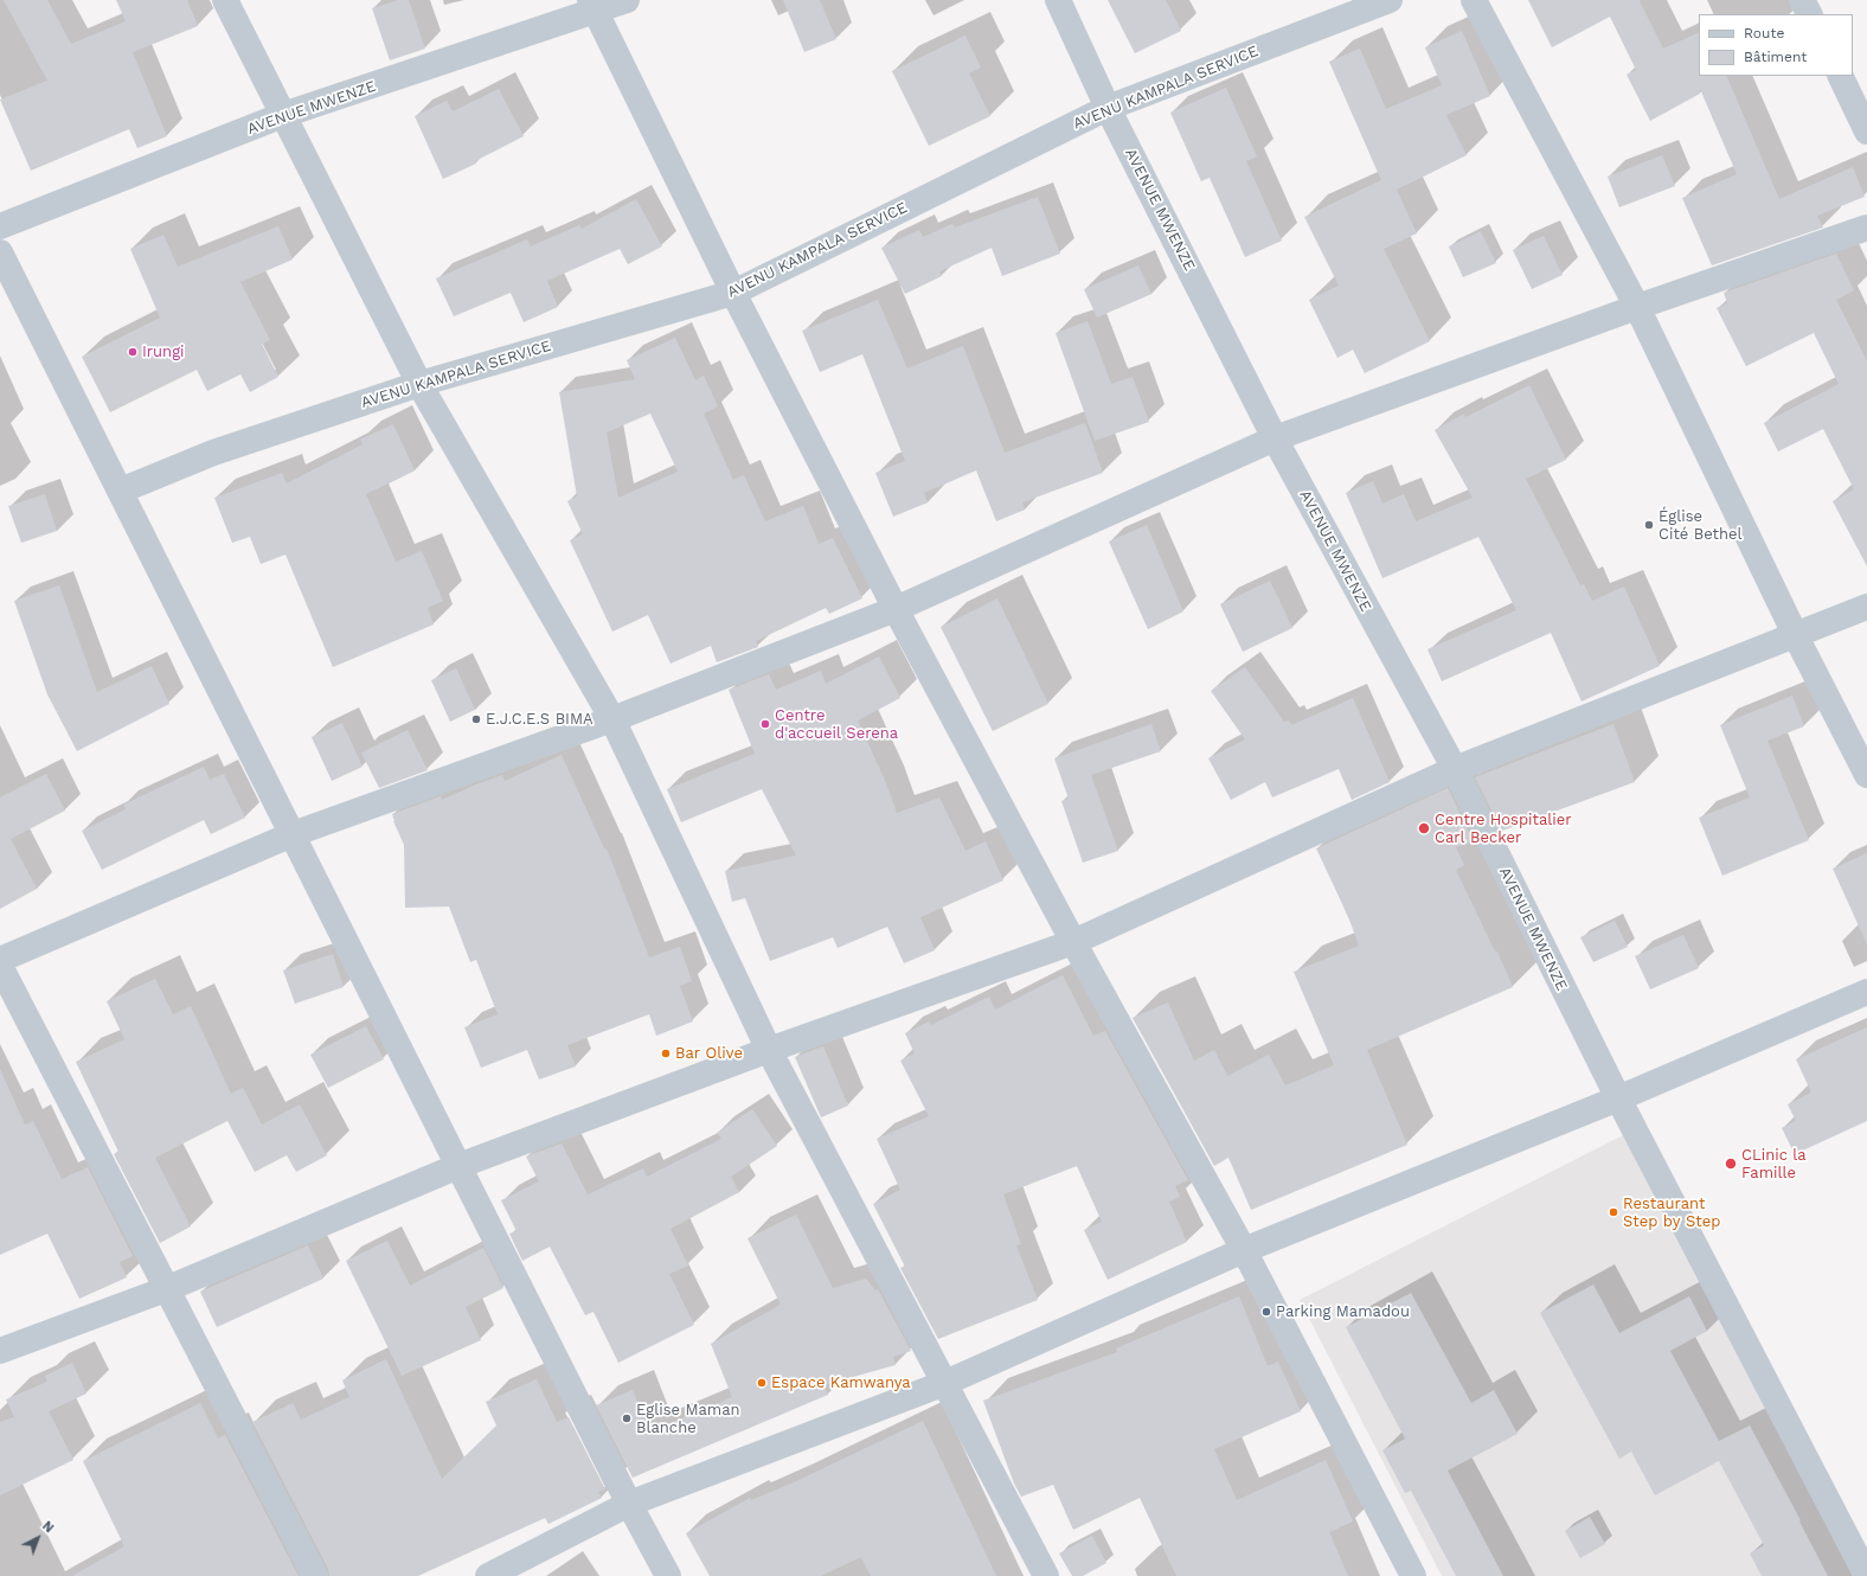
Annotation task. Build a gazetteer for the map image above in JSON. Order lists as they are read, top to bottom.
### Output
{
  "streets": {
    "street": ["AVENU KAMPALA SERVICE", "AVENUE MWENZE"]
  },
  "crossings": [
    ["AVENU KAMPALA SERVICE", "AVENUE MWENZE"]
  ],
  "places": [
    "Irungi",
    "Église Cité Bethel",
    "E.J.C.E.S BIMA",
    "Centre d'accueil Serena",
    "Centre Hospitalier Carl Becker",
    "Bar Olive",
    "CLinic la Famille",
    "Restaurant Step by Step",
    "Parking Mamadou",
    "Espace Kamwanya",
    "Eglise Maman Blanche"
  ],
  "legend": ["Route", "Bâtiment"],
  "north": "top right"
}
